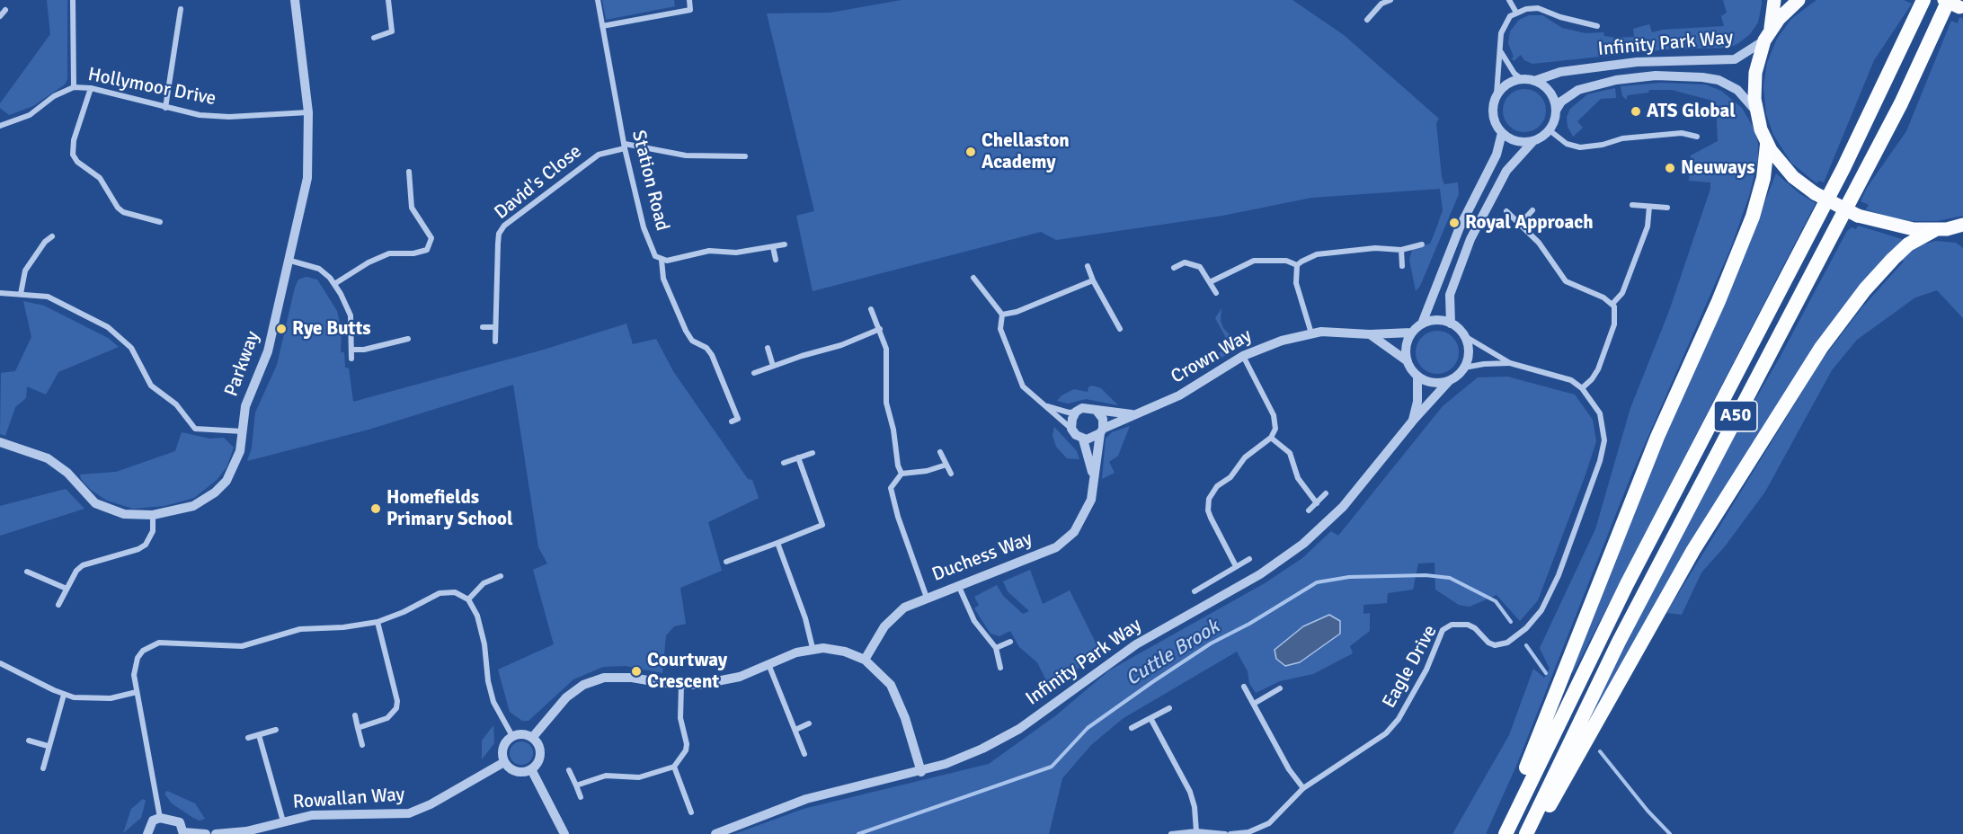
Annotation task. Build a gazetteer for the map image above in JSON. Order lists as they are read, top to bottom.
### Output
{
  "streets": {
    "highway": ["A50"],
    "street": [
      "Infinity Park Way",
      "Hollymoor Drive",
      "Station Road",
      "David's Close",
      "Crown Way",
      "Parkway",
      "Duchess Way",
      "Eagle Drive",
      "Rowallan Way"
    ]
  },
  "crossings": [
    ["Infinity Park Way", "Crown Way"],
    ["Infinity Park Way", "Eagle Drive"],
    ["Hollymoor Drive", "Parkway"],
    ["Station Road", "David's Close"],
    ["Crown Way", "Duchess Way"],
    ["Crown Way", "Eagle Drive"]
  ],
  "water": ["Cuttle Brook"],
  "places": [
    "ATS Global",
    "Chellaston Academy",
    "Neuways",
    "Royal Approach",
    "Rye Butts",
    "Homefields Primary School",
    "Courtway Crescent"
  ]
}
